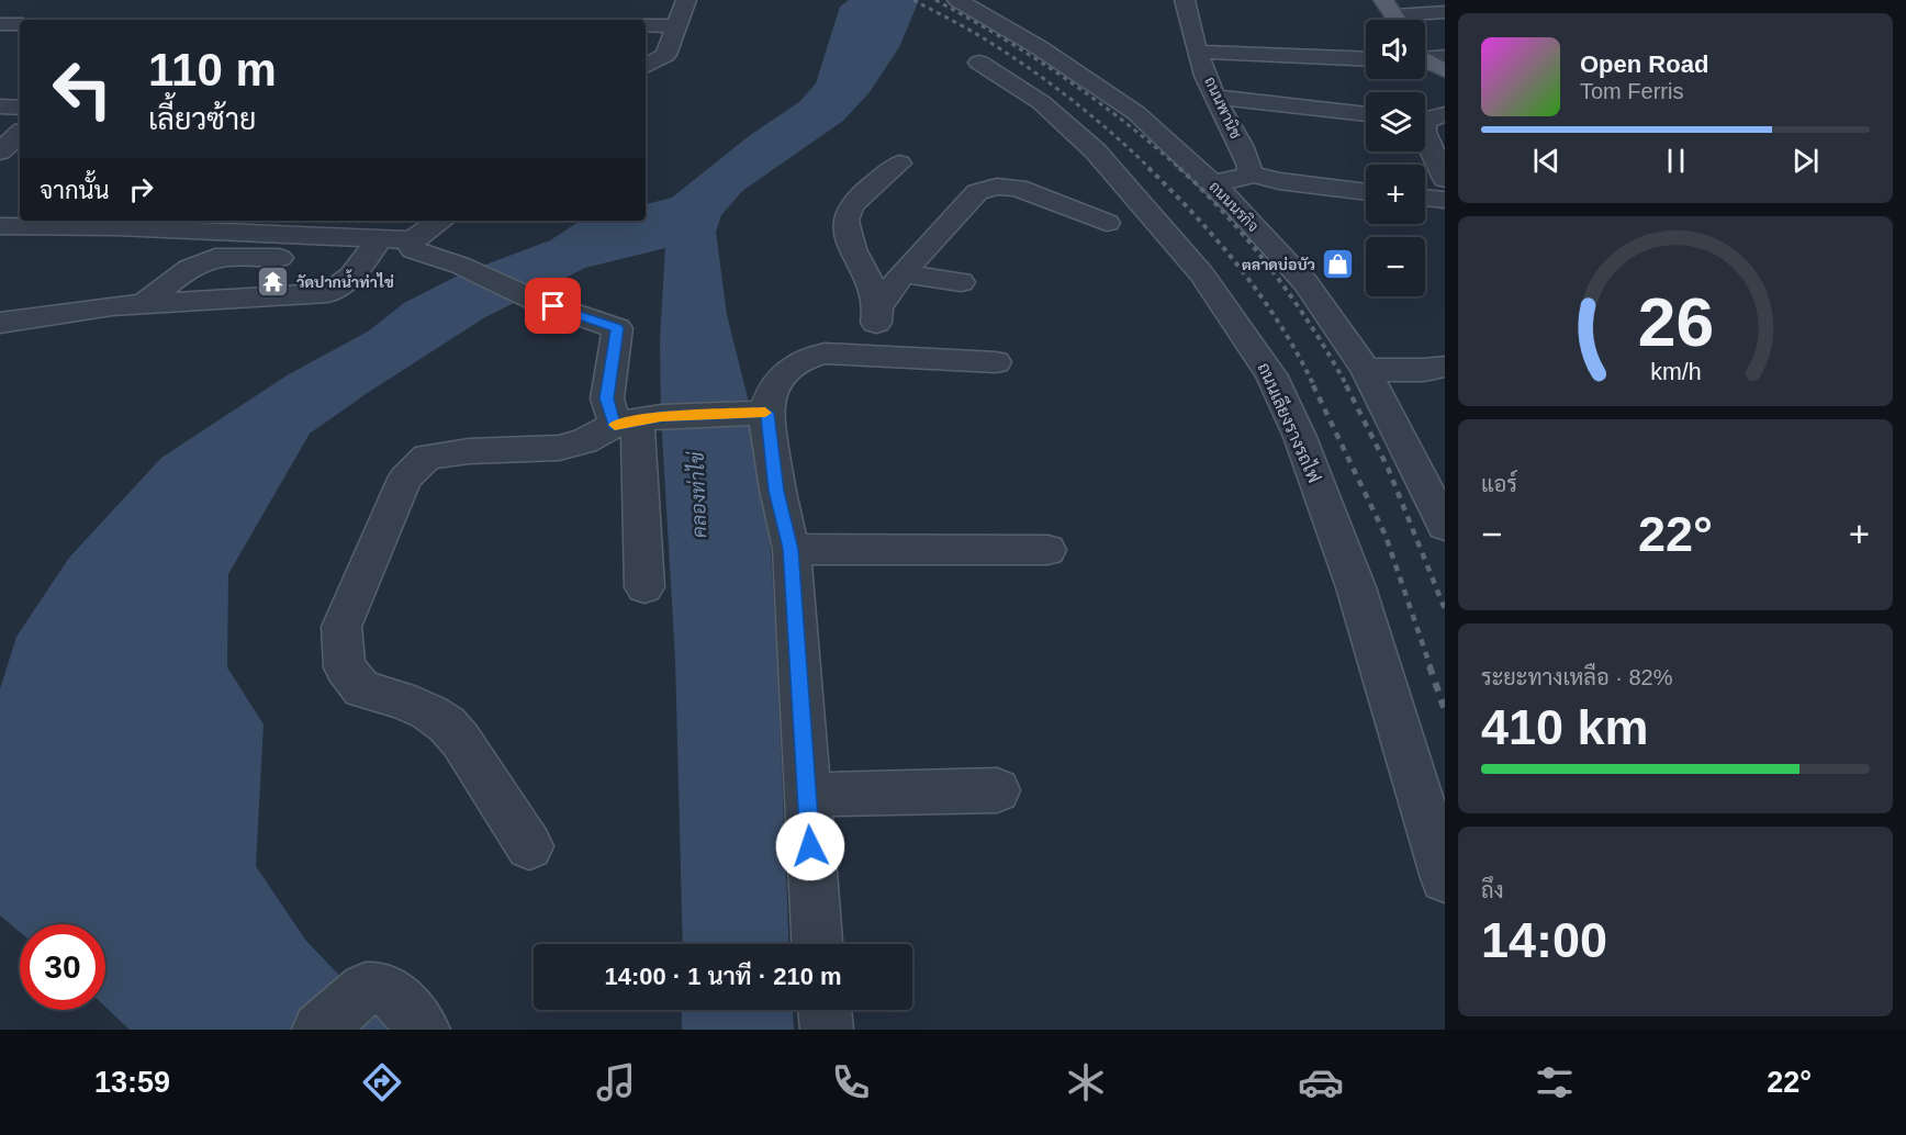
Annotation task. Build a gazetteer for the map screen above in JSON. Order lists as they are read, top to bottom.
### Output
{
  "streets": {
    "street": ["ถนนพานิช", "ถนนนรกิจ", "ถนนเลียงรางรถไฟ"]
  },
  "water": ["คลองท่าไข่"],
  "places": {
    "shop": ["ตลาดบ่อบัว"],
    "temple": ["วัดปากน้ำท่าไข่"]
  },
  "page": {
    "map_buttons": ["+", "−"],
    "turn": ["110 m", "เลี้ยวซ้าย"],
    "song": ["Open Road", "Tom Ferris"],
    "then": "จากนั้น",
    "tile": [
      "แอร์",
      ["ระยะทางเหลือ · 82%", "410 km"],
      ["ถึง", "14:00"]
    ],
    "heat": ["−", "22°", "+"],
    "limit": "30",
    "trip": "14:00 · 1 นาที · 210 m",
    "tabs": ["13:59", "22°"],
    "gauge": ["26", "km/h"]
  }
}
